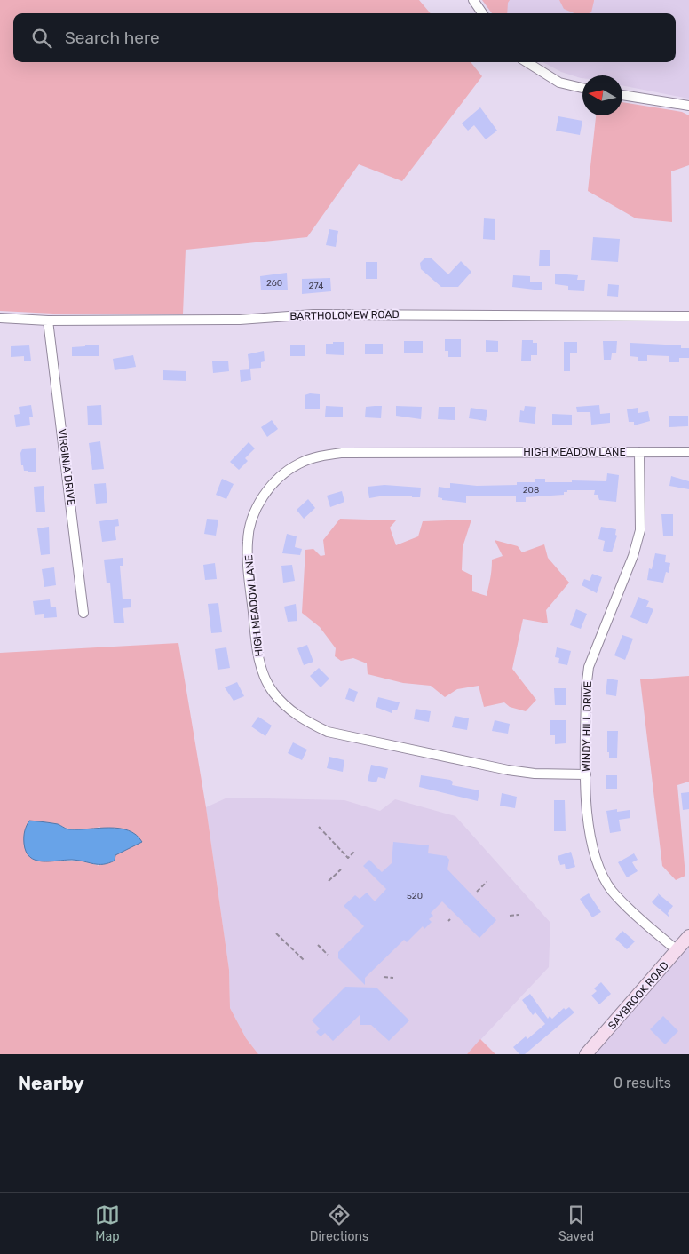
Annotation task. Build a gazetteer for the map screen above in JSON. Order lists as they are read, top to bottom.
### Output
{
  "streets": {
    "main road": ["SAYBROOK ROAD"],
    "street": [
      "BARTHOLOMEW ROAD",
      "HIGH MEADOW LANE",
      "VIRGINIA DRIVE",
      "WINDY HILL DRIVE"
    ]
  },
  "crossings": [
    ["BARTHOLOMEW ROAD", "VIRGINIA DRIVE"],
    ["HIGH MEADOW LANE", "WINDY HILL DRIVE"],
    ["WINDY HILL DRIVE", "SAYBROOK ROAD"]
  ],
  "house_numbers": [
    "260",
    "274",
    "208",
    "520"
  ],
  "north": "left",
  "page": {
    "search": "Search here",
    "heading": ["Nearby", "0 results"],
    "nav": ["Map", "Directions", "Saved"]
  }
}
